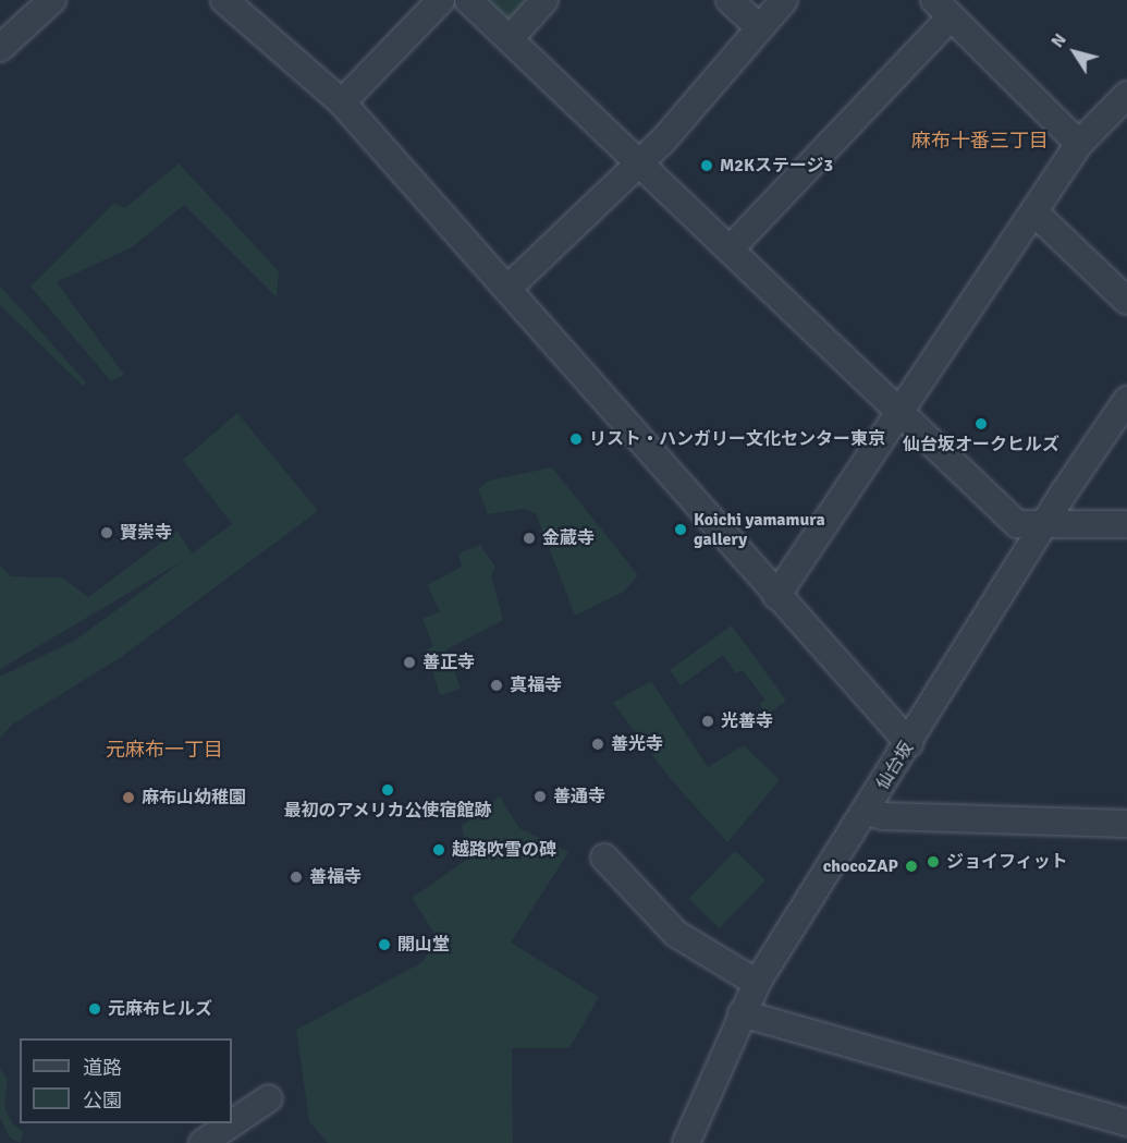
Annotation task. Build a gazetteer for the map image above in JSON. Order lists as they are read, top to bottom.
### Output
{
  "streets": {
    "street": ["仙台坂"]
  },
  "districts": ["麻布十番三丁目", "元麻布一丁目"],
  "places": [
    "M2Kステージ3",
    "仙台坂オークヒルズ",
    "リスト・ハンガリー文化センター東京",
    "Koichi yamamura gallery",
    "賢崇寺",
    "金蔵寺",
    "善正寺",
    "真福寺",
    "光善寺",
    "善光寺",
    "最初のアメリカ公使宿館跡",
    "善通寺",
    "麻布山幼稚園",
    "越路吹雪の碑",
    "ジョイフィット",
    "chocoZAP",
    "善福寺",
    "開山堂",
    "元麻布ヒルズ"
  ],
  "legend": ["道路", "公園"],
  "north": "top left"
}
